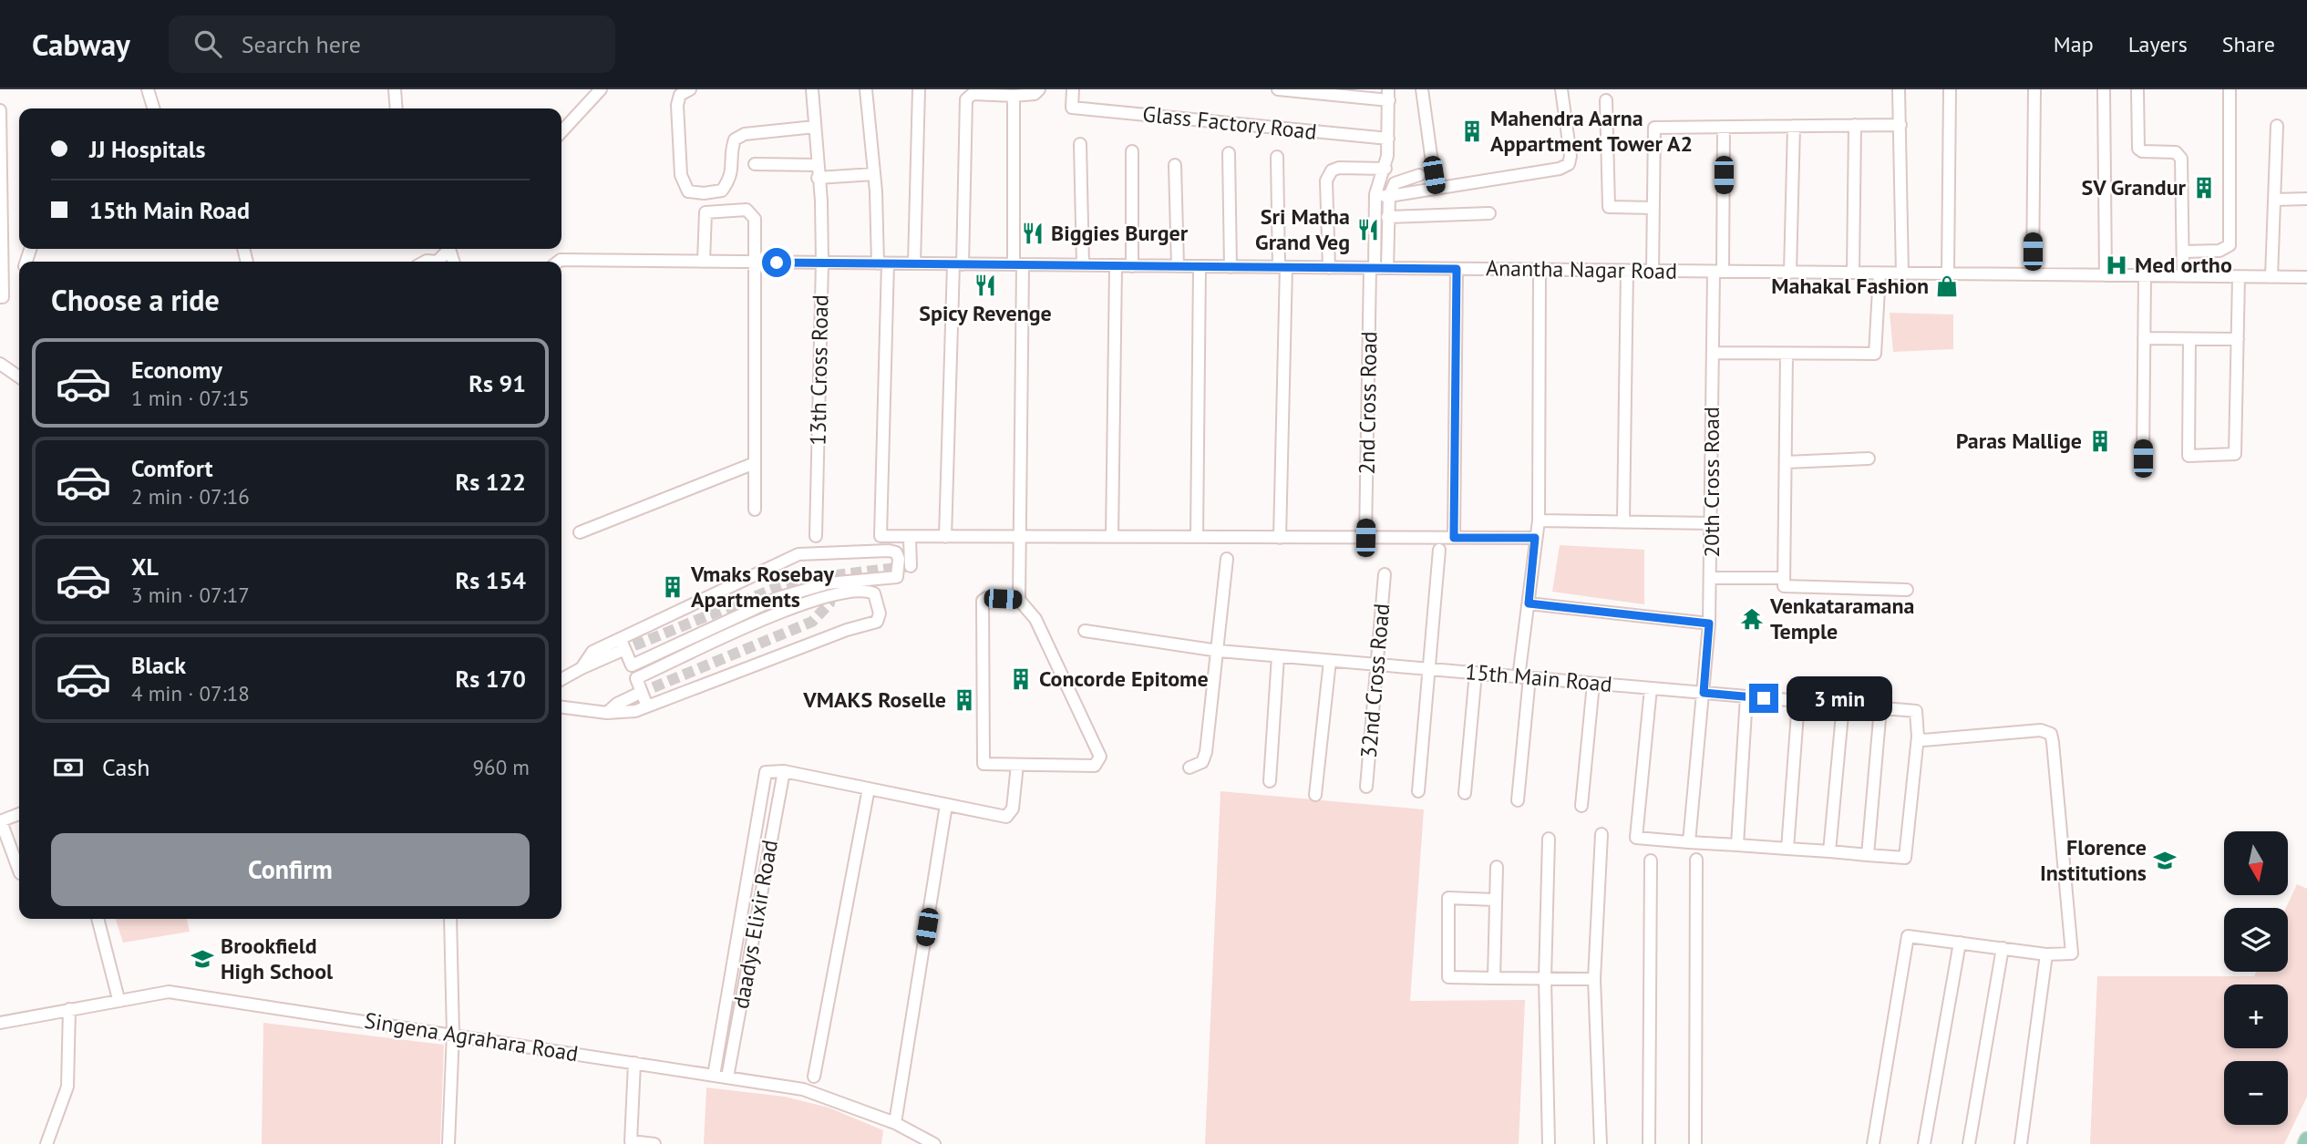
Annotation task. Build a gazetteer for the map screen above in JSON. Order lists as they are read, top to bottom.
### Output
{
  "streets": {
    "street": [
      "Glass Factory Road",
      "Anantha Nagar Road",
      "13th Cross Road",
      "2nd Cross Road",
      "20th Cross Road",
      "15th Main Road",
      "32nd Cross Road",
      "daadys Elixir Road",
      "Singena Agrahara Road"
    ]
  },
  "crossings": [
    ["Glass Factory Road", "2nd Cross Road"],
    ["Anantha Nagar Road", "13th Cross Road"],
    ["Anantha Nagar Road", "2nd Cross Road"],
    ["Anantha Nagar Road", "20th Cross Road"],
    ["20th Cross Road", "15th Main Road"],
    ["15th Main Road", "32nd Cross Road"],
    ["daadys Elixir Road", "Singena Agrahara Road"]
  ],
  "places": {
    "building": [
      "Mahendra Aarna Appartment Tower A2",
      "SV Grandur",
      "Paras Mallige",
      "Vmaks Rosebay Apartments",
      "Concorde Epitome",
      "VMAKS Roselle"
    ],
    "restaurant": ["Sri Matha Grand Veg", "Biggies Burger", "Spicy Revenge"],
    "hospital": ["Med ortho"],
    "shop": ["Mahakal Fashion"],
    "temple": ["Venkataramana Temple"],
    "school or university": ["Florence Institutions", "Brookfield High School"]
  },
  "north": "bottom",
  "page": {
    "header": "Cabway",
    "search": "Search here",
    "nav": ["Map", "Layers", "Share"],
    "banner": ["JJ Hospitals", "15th Main Road"],
    "heading": "Choose a ride",
    "list": [
      {
        "name": "Economy",
        "note": "1 min · 07:15",
        "value": "Rs 91"
      },
      {
        "name": "Comfort",
        "note": "2 min · 07:16",
        "value": "Rs 122"
      },
      {
        "name": "XL",
        "note": "3 min · 07:17",
        "value": "Rs 154"
      },
      {
        "name": "Black",
        "note": "4 min · 07:18",
        "value": "Rs 170"
      }
    ],
    "bubble": "3 min",
    "pay": ["Cash", "960 m"],
    "buttons": "Confirm",
    "map_buttons": ["+", "−"]
  }
}
